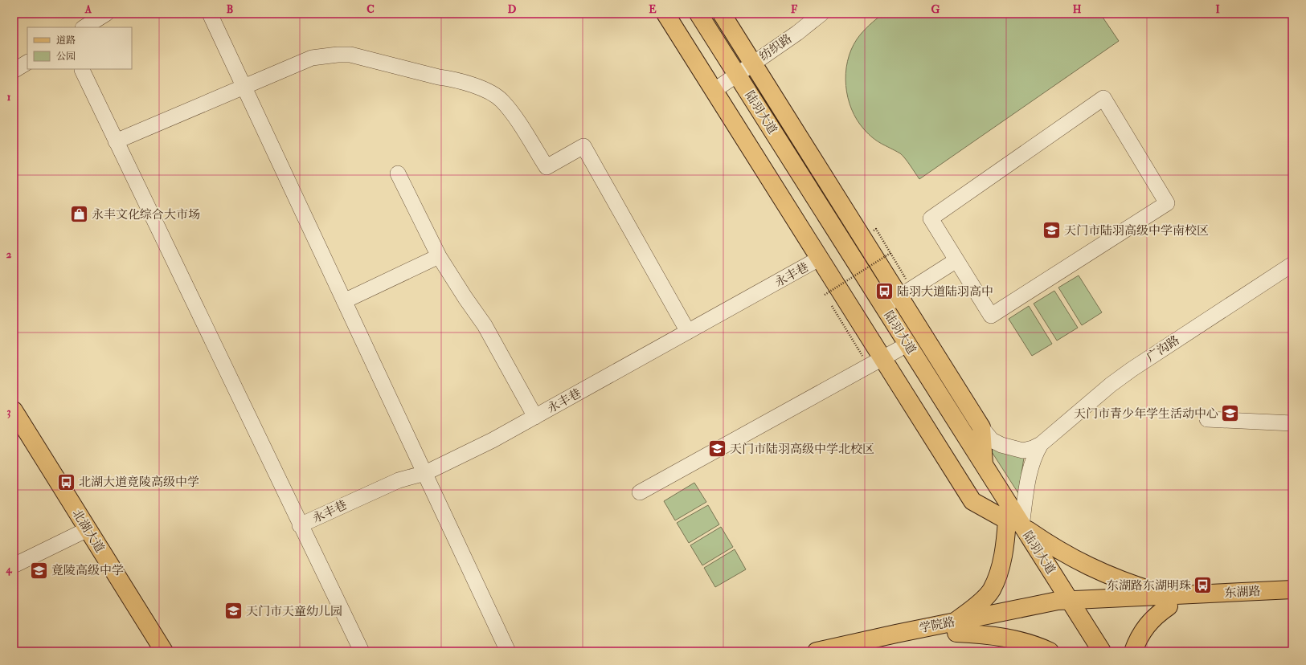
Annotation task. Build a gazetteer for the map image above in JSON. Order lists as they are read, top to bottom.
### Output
{
  "streets": {
    "main road": [
      "陆羽大道",
      "北湖大道",
      "东湖路",
      "学院路"
    ],
    "street": ["纺织路", "永丰巷", "广沟路"]
  },
  "crossings": [
    ["纺织路", "陆羽大道"],
    ["陆羽大道", "东湖路"],
    ["陆羽大道", "学院路"],
    ["东湖路", "学院路"]
  ],
  "places": {
    "shop": ["永丰文化综合大市场"],
    "school or university": [
      "天门市陆羽高级中学南校区",
      "天门市青少年学生活动中心",
      "天门市陆羽高级中学北校区",
      "竟陵高级中学",
      "天门市天童幼儿园"
    ],
    "bus stop": ["陆羽大道陆羽高中", "北湖大道竟陵高级中学", "东湖路东湖明珠"]
  },
  "legend": ["道路", "公园"],
  "grid": {
    "columns": [
      "A",
      "B",
      "C",
      "D",
      "E",
      "F",
      "G",
      "H",
      "I"
    ],
    "rows": [
      "1",
      "2",
      "3",
      "4"
    ]
  }
}
